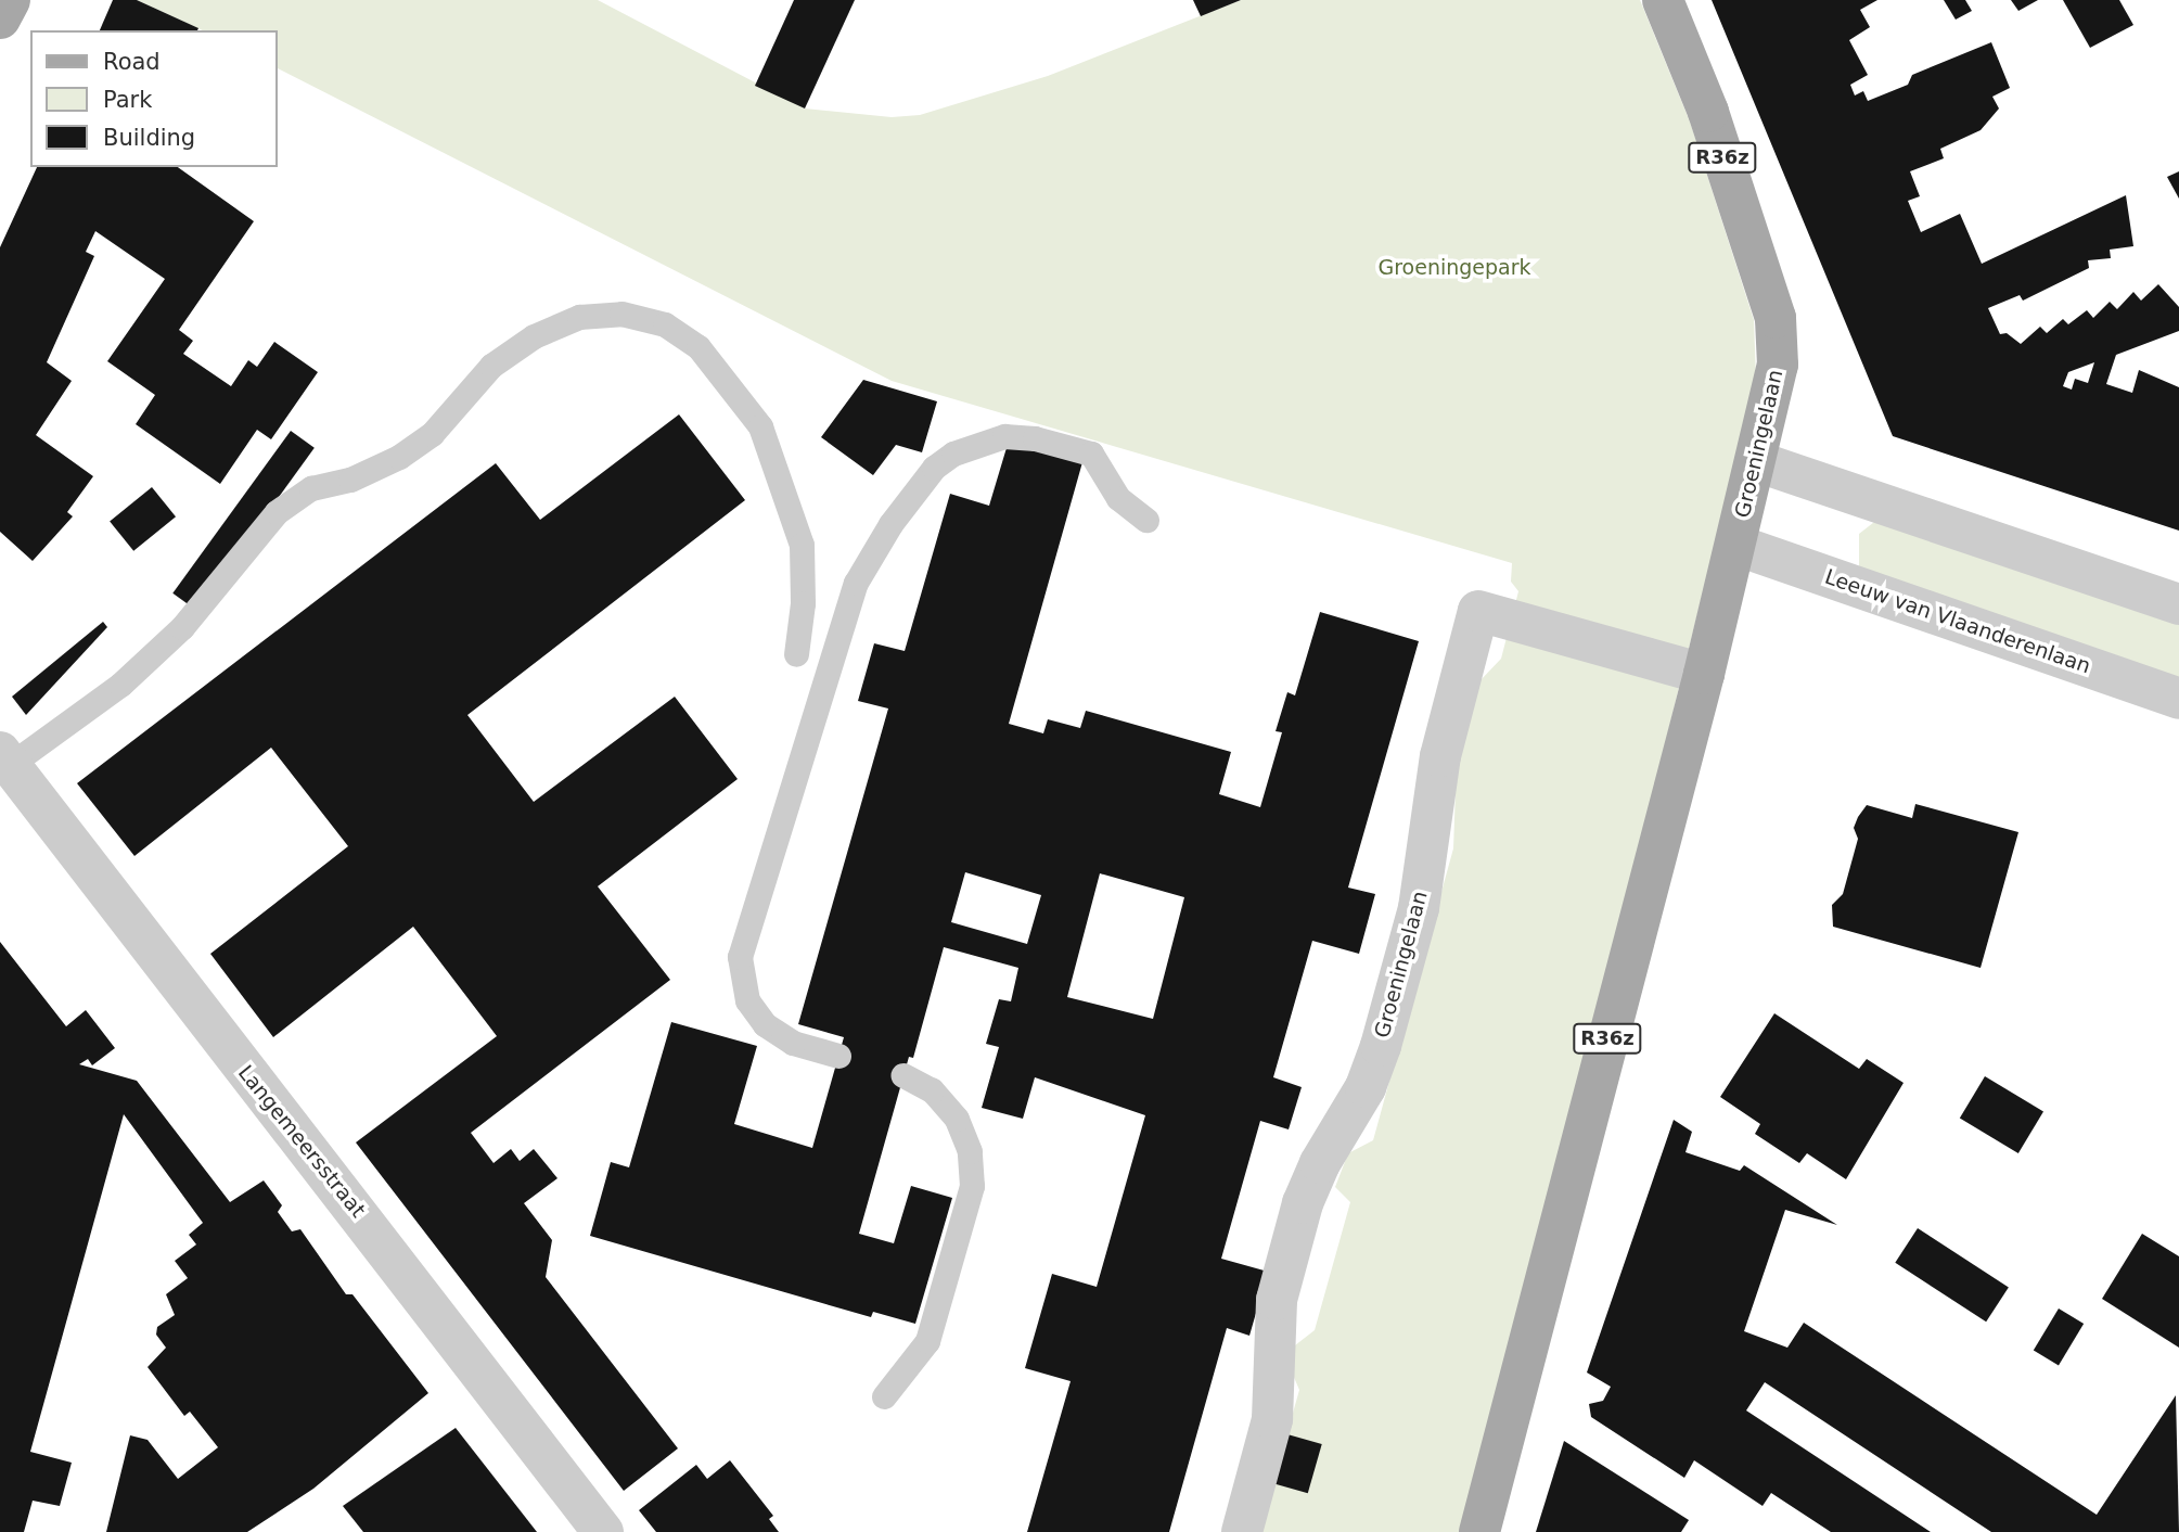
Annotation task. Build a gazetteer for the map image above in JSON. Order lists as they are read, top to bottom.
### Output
{
  "streets": {
    "main road": ["R36z", "Groeningelaan"],
    "street": ["Leeuw van Vlaanderenlaan", "Langemeersstraat"]
  },
  "crossings": [
    ["Groeningelaan", "Leeuw van Vlaanderenlaan"]
  ],
  "parks": ["Groeningepark"],
  "legend": ["Road", "Park", "Building"]
}
